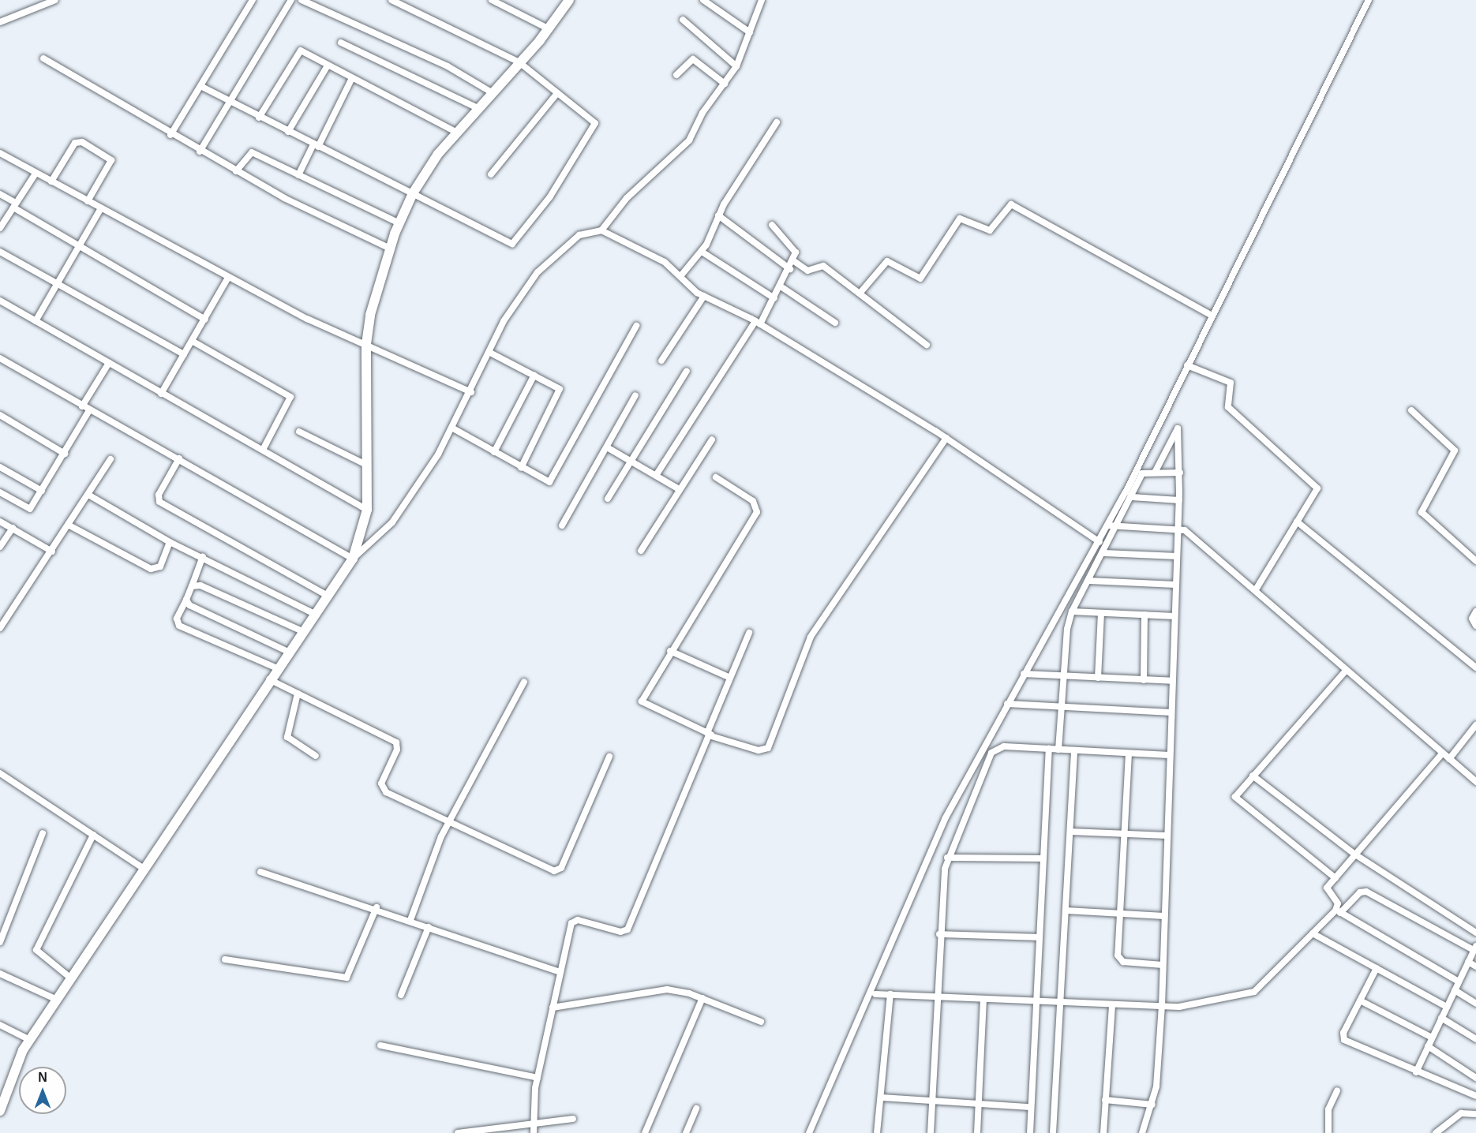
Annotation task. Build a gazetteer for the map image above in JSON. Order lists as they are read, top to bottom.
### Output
{
  "north": "top"
}
